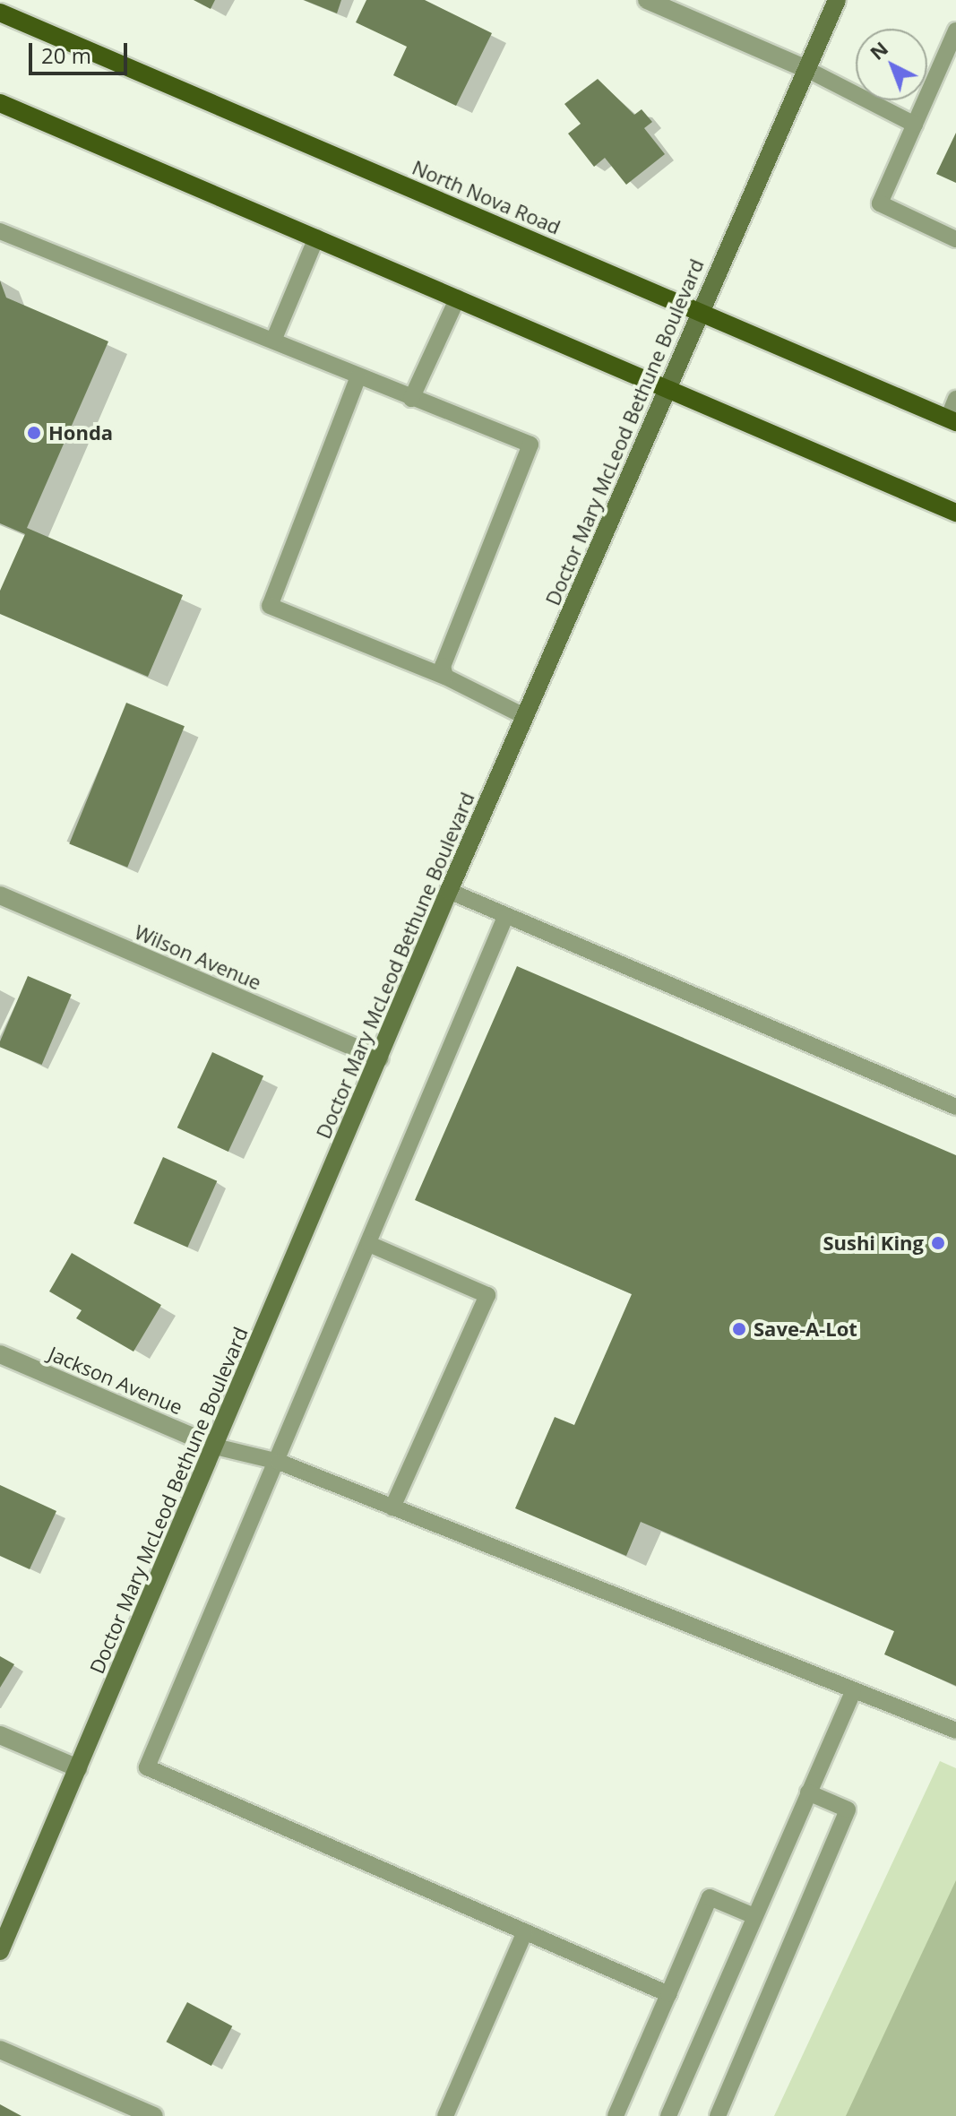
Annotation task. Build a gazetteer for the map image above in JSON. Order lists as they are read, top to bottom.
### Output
{
  "streets": {
    "main road": ["North Nova Road"],
    "street": ["Doctor Mary McLeod Bethune Boulevard", "Wilson Avenue", "Jackson Avenue"]
  },
  "crossings": [
    ["North Nova Road", "Doctor Mary McLeod Bethune Boulevard"],
    ["Doctor Mary McLeod Bethune Boulevard", "Wilson Avenue"],
    ["Doctor Mary McLeod Bethune Boulevard", "Jackson Avenue"]
  ],
  "places": ["Honda", "Sushi King", "Save-A-Lot"],
  "scale_bar": "20 m",
  "north": "top left"
}
